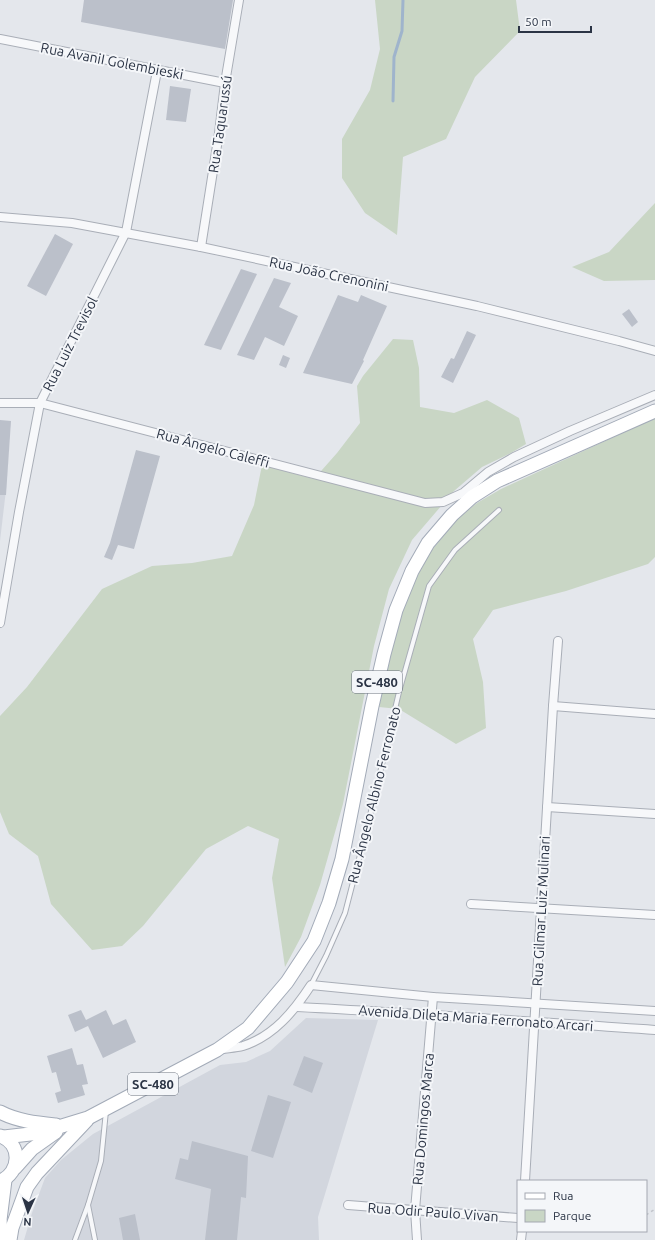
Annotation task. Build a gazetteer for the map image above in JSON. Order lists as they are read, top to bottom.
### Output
{
  "streets": {
    "main road": ["SC-480"],
    "street": [
      "Rua AvaniI Golembieski",
      "Rua Taquarussú",
      "Rua João Crenonini",
      "Rua Luiz Trevisol",
      "Rua Ângelo Caleffi",
      "Rua Ângelo Albino Ferronato",
      "Rua Gilmar Luiz Mulinari",
      "Avenida Dileta Maria Ferronato Arcari",
      "Rua Domingos Marca",
      "Rua Odir Paulo Vivan"
    ]
  },
  "crossings": [
    ["Rua AvaniI Golembieski", "Rua Taquarussú"],
    ["Rua AvaniI Golembieski", "Rua Luiz Trevisol"],
    ["Rua Taquarussú", "Rua João Crenonini"],
    ["Rua João Crenonini", "Rua Luiz Trevisol"],
    ["Rua Luiz Trevisol", "Rua Ângelo Caleffi"],
    ["SC-480", "Rua Ângelo Albino Ferronato"],
    ["Rua Ângelo Albino Ferronato", "Avenida Dileta Maria Ferronato Arcari"],
    ["Rua Gilmar Luiz Mulinari", "Avenida Dileta Maria Ferronato Arcari"],
    ["Avenida Dileta Maria Ferronato Arcari", "Rua Domingos Marca"],
    ["Rua Domingos Marca", "Rua Odir Paulo Vivan"]
  ],
  "legend": ["Rua", "Parque"],
  "scale_bar": "50 m",
  "north": "bottom"
}
